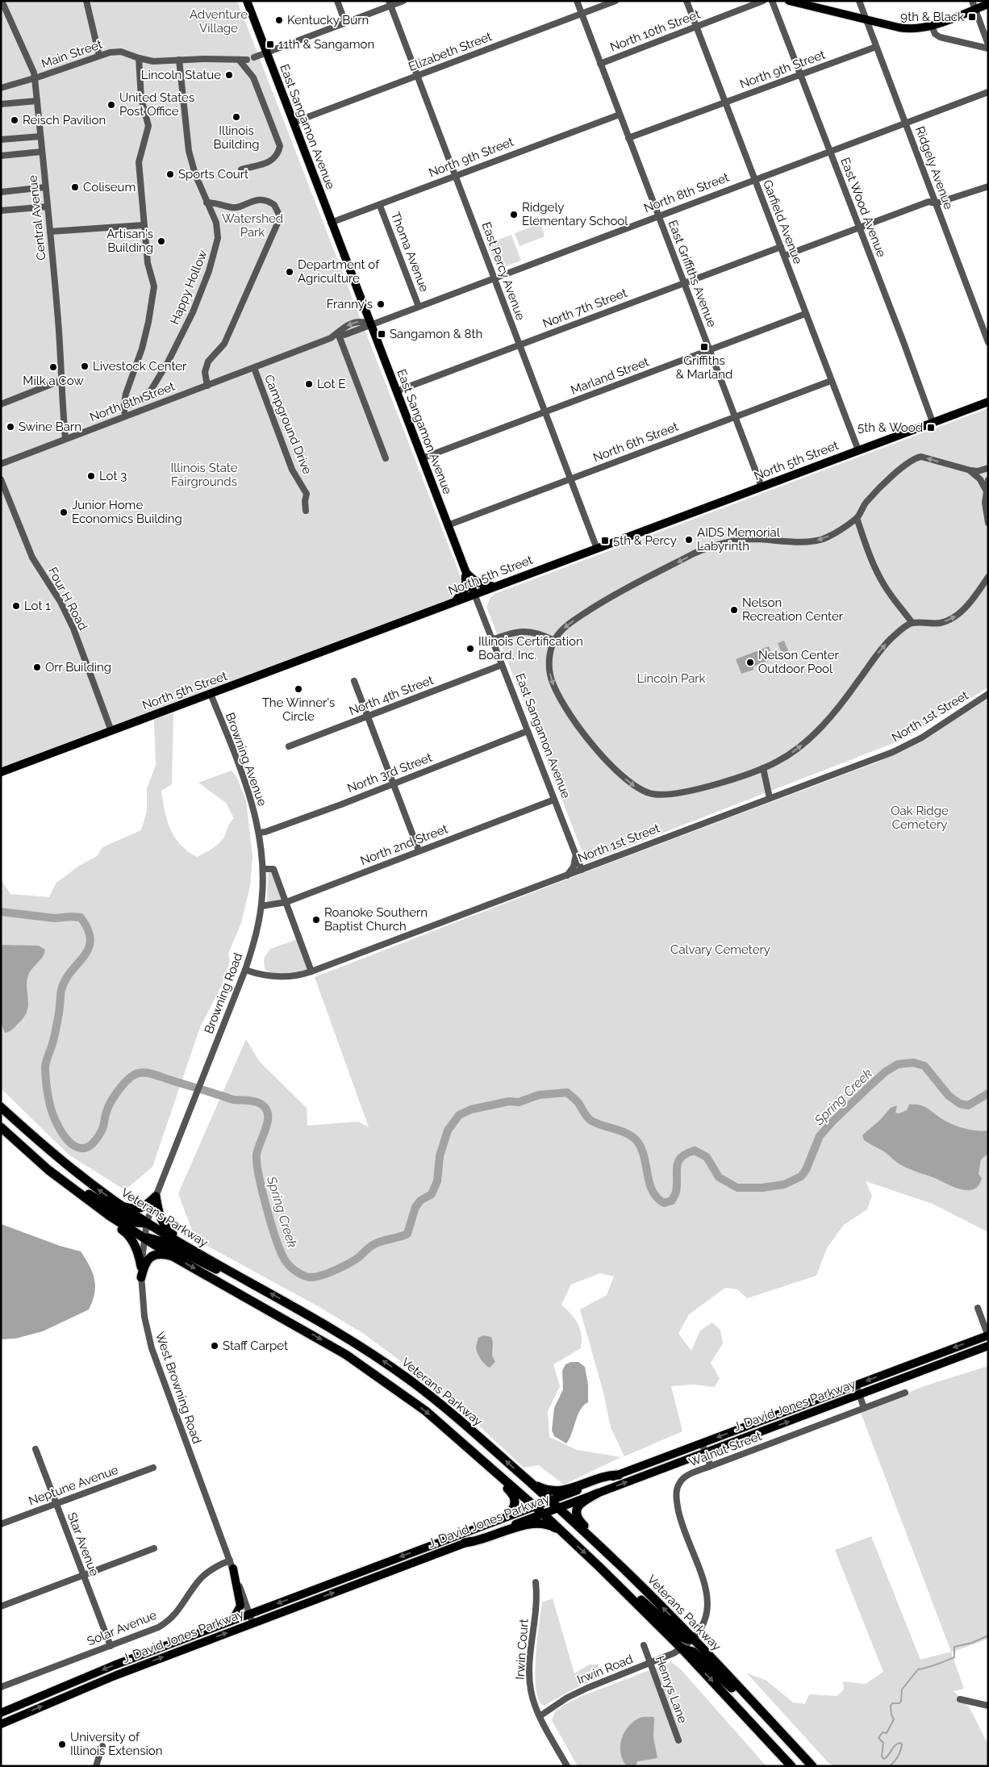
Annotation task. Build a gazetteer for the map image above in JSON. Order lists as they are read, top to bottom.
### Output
{
  "streets": {
    "highway": ["Veterans Parkway"],
    "main road": ["East Sangamon Avenue", "North 5th Street", "J. David Jones Parkway"],
    "street": [
      "North 10th Street",
      "Elizabeth Street",
      "Main Street",
      "North 9th Street",
      "Ridgely Avenue",
      "North 8th Street",
      "East Wood Avenue",
      "Central Avenue",
      "Garfield Avenue",
      "Thoma Avenue",
      "East Percy Avenue",
      "East Griffiths Avenue",
      "Happy Hollow",
      "North 7th Street",
      "Marland Street",
      "Campground Drive",
      "North 6th Street",
      "Four H Road",
      "North 4th Street",
      "North 1st Street",
      "Browning Avenue",
      "North 3rd Street",
      "North 2nd Street",
      "Browning Road",
      "West Browning Road",
      "Walnut Street",
      "Neptune Avenue",
      "Star Avenue",
      "Solar Avenue",
      "Irwin Court",
      "Irwin Road",
      "Henrys Lane"
    ]
  },
  "crossings": [
    ["North 10th Street", "Garfield Avenue"],
    ["North 10th Street", "East Griffiths Avenue"],
    ["Elizabeth Street", "East Sangamon Avenue"],
    ["Elizabeth Street", "East Percy Avenue"],
    ["Elizabeth Street", "East Griffiths Avenue"],
    ["Main Street", "Central Avenue"],
    ["Main Street", "Happy Hollow"],
    ["North 9th Street", "East Sangamon Avenue"],
    ["North 9th Street", "Ridgely Avenue"],
    ["North 9th Street", "East Wood Avenue"],
    ["North 9th Street", "Garfield Avenue"],
    ["North 9th Street", "Thoma Avenue"],
    ["North 9th Street", "East Percy Avenue"],
    ["North 9th Street", "East Griffiths Avenue"],
    ["East Sangamon Avenue", "North 8th Street"],
    ["East Sangamon Avenue", "North 7th Street"],
    ["East Sangamon Avenue", "Marland Street"],
    ["East Sangamon Avenue", "North 6th Street"],
    ["East Sangamon Avenue", "North 5th Street"],
    ["East Sangamon Avenue", "North 4th Street"],
    ["East Sangamon Avenue", "North 1st Street"],
    ["East Sangamon Avenue", "North 3rd Street"],
    ["East Sangamon Avenue", "North 2nd Street"],
    ["Ridgely Avenue", "North 8th Street"],
    ["North 8th Street", "East Wood Avenue"],
    ["North 8th Street", "Central Avenue"],
    ["North 8th Street", "Garfield Avenue"],
    ["North 8th Street", "Thoma Avenue"],
    ["North 8th Street", "East Percy Avenue"],
    ["North 8th Street", "East Griffiths Avenue"],
    ["North 8th Street", "Campground Drive"],
    ["East Wood Avenue", "North 5th Street"],
    ["Garfield Avenue", "North 7th Street"],
    ["Garfield Avenue", "Marland Street"],
    ["Garfield Avenue", "North 6th Street"],
    ["Garfield Avenue", "North 5th Street"],
    ["East Percy Avenue", "North 7th Street"],
    ["East Percy Avenue", "Marland Street"],
    ["East Percy Avenue", "North 6th Street"],
    ["East Percy Avenue", "North 5th Street"],
    ["East Griffiths Avenue", "North 7th Street"],
    ["East Griffiths Avenue", "Marland Street"],
    ["East Griffiths Avenue", "North 6th Street"],
    ["East Griffiths Avenue", "North 5th Street"],
    ["North 5th Street", "Four H Road"],
    ["North 5th Street", "Browning Avenue"],
    ["North 1st Street", "Browning Road"],
    ["Browning Avenue", "North 3rd Street"],
    ["Browning Avenue", "Browning Road"],
    ["North 3rd Street", "Browning Road"],
    ["North 2nd Street", "Browning Road"],
    ["Browning Road", "West Browning Road"],
    ["Veterans Parkway", "West Browning Road"],
    ["Veterans Parkway", "J. David Jones Parkway"],
    ["Veterans Parkway", "Walnut Street"],
    ["West Browning Road", "J. David Jones Parkway"],
    ["West Browning Road", "Solar Avenue"],
    ["Walnut Street", "Irwin Road"],
    ["Neptune Avenue", "Star Avenue"],
    ["Star Avenue", "Solar Avenue"],
    ["Irwin Court", "Irwin Road"],
    ["Irwin Road", "Henrys Lane"]
  ],
  "water": ["Spring Creek"],
  "parks": [
    "Adventure Village",
    "Watershed Park",
    "Illinois State Fairgrounds",
    "Lincoln Park",
    "Oak Ridge Cemetery",
    "Calvary Cemetery"
  ],
  "places": {
    "transit": [
      "9th & Black",
      "11th & Sangamon",
      "Sangamon & 8th",
      "Griffiths & Marland",
      "5th & Wood",
      "5th & Percy"
    ],
    "other": [
      "Kentucky Burn",
      "Lincoln Statue",
      "United States Post Office",
      "Illinois Building",
      "Reisch Pavilion",
      "Sports Court",
      "Coliseum",
      "Ridgely Elementary School",
      "Artisan's Building",
      "Department of Agriculture",
      "Franny's",
      "Livestock Center",
      "Milk a Cow",
      "Lot E",
      "Swine Barn",
      "Lot 3",
      "Junior Home Economics Building",
      "AIDS Memorial Labyrinth",
      "Lot 1",
      "Nelson Recreation Center",
      "Illinois Certification Board, Inc.",
      "Nelson Center Outdoor Pool",
      "Orr Building",
      "The Winner's Circle",
      "Roanoke Southern Baptist Church",
      "Staff Carpet",
      "University of Illinois Extension"
    ]
  }
}
